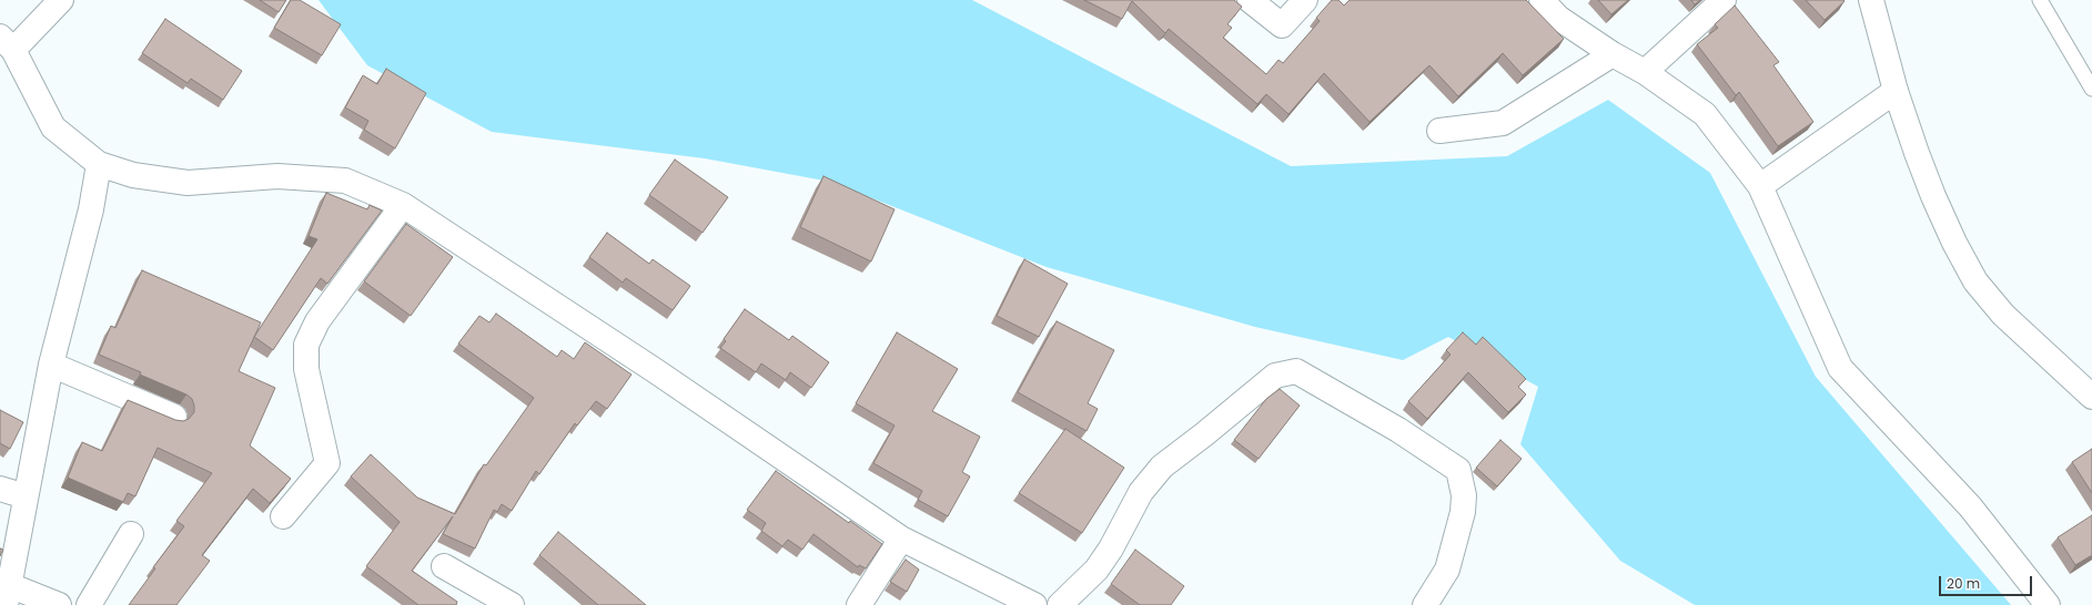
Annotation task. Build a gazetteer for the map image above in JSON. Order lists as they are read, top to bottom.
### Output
{
  "scale_bar": "20 m"
}
